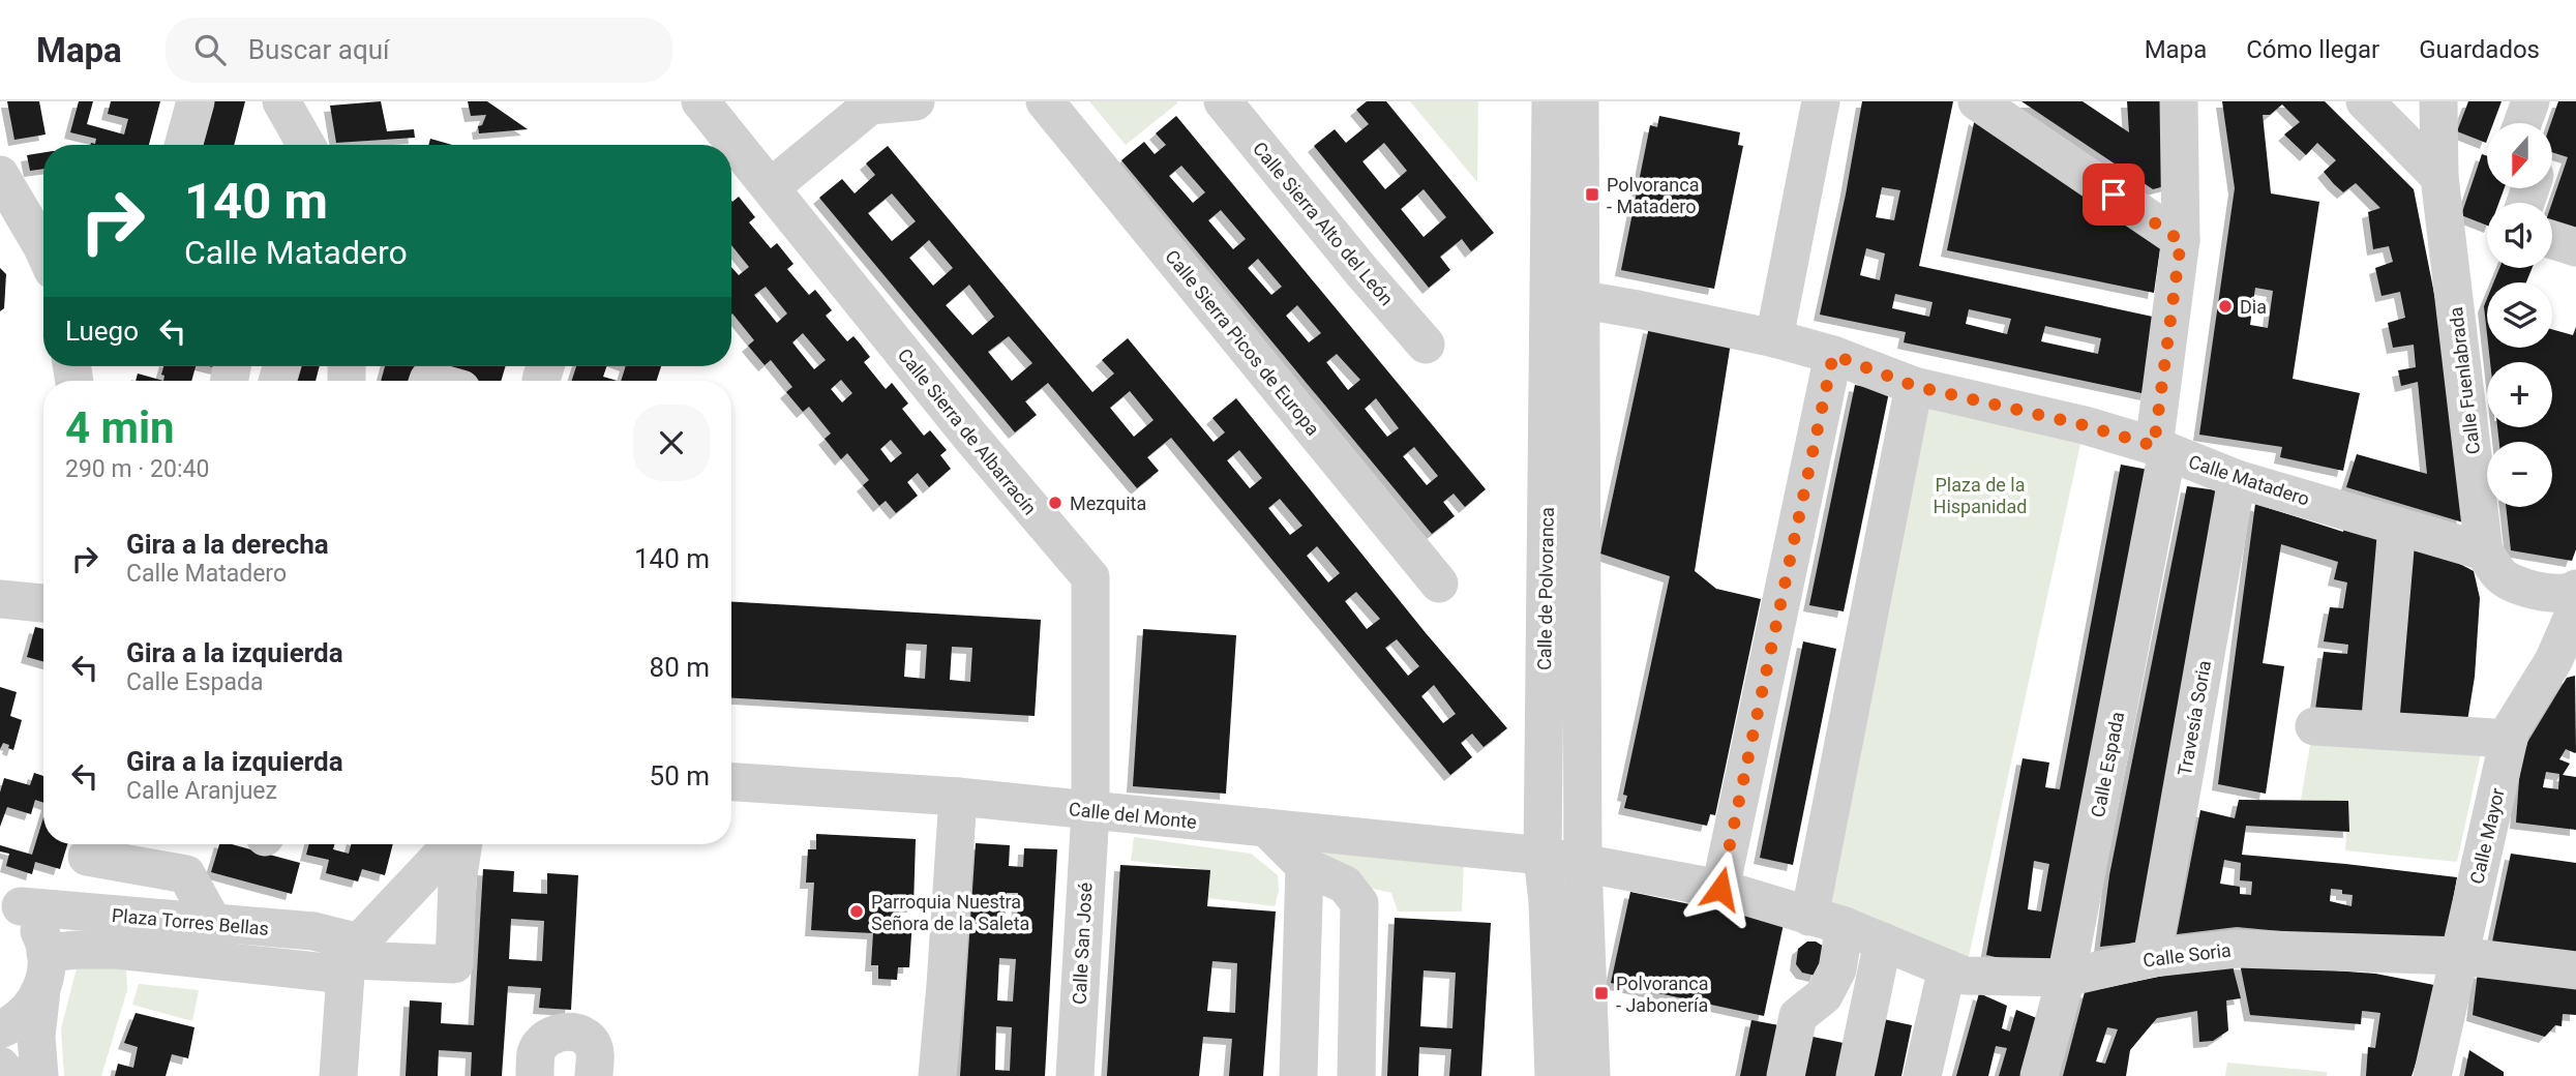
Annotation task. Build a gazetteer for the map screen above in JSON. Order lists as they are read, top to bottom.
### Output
{
  "streets": {
    "street": [
      "Calle Sierra Alto del León",
      "Calle Sierra Picos de Europa",
      "Calle Fuenlabrada",
      "Calle Sierra de Albarracín",
      "Calle Matadero",
      "Calle de Polvoranca",
      "Travesía Soria",
      "Calle Espada",
      "Calle del Monte",
      "Calle Mayor",
      "Plaza Torres Bellas",
      "Calle San José",
      "Calle Soria"
    ]
  },
  "crossings": [
    ["Calle Fuenlabrada", "Calle Matadero"],
    ["Calle Sierra de Albarracín", "Calle del Monte"],
    ["Calle Sierra de Albarracín", "Calle San José"],
    ["Calle Matadero", "Calle de Polvoranca"],
    ["Calle Matadero", "Travesía Soria"],
    ["Calle Matadero", "Calle Espada"],
    ["Calle de Polvoranca", "Calle del Monte"],
    ["Travesía Soria", "Calle Soria"],
    ["Calle Espada", "Calle Soria"],
    ["Calle del Monte", "Calle San José"],
    ["Calle del Monte", "Calle Soria"],
    ["Calle Mayor", "Calle Soria"]
  ],
  "parks": ["Plaza de la Hispanidad"],
  "places": {
    "transit": ["Polvoranca - Matadero", "Polvoranca - Jabonería"],
    "other": ["Dia", "Mezquita", "Parroquia Nuestra Señora de la Saleta"]
  },
  "north": "bottom",
  "page": {
    "header": "Mapa",
    "search": "Buscar aquí",
    "nav": ["Mapa", "Cómo llegar", "Guardados"],
    "map_buttons": ["+", "−"],
    "turn": ["140 m", "Calle Matadero"],
    "then": "Luego",
    "heading": ["4 min", "290 m · 20:40"],
    "list": [
      {
        "name": "Gira a la derecha",
        "note": "Calle Matadero",
        "value": "140 m"
      },
      {
        "name": "Gira a la izquierda",
        "note": "Calle Espada",
        "value": "80 m"
      },
      {
        "name": "Gira a la izquierda",
        "note": "Calle Aranjuez",
        "value": "50 m"
      }
    ]
  }
}
